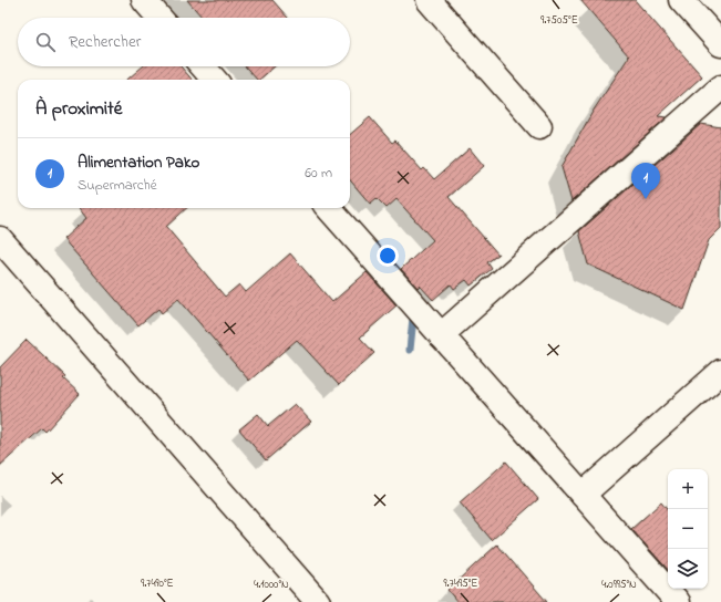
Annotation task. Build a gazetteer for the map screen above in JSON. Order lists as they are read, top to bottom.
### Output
{
  "page": {
    "search": "Rechercher",
    "heading": "À proximité",
    "list": [
      {
        "mark": "1",
        "name": "Alimentation Pako",
        "note": "Supermarché",
        "value": "60 m"
      }
    ],
    "pins": "1",
    "map_buttons": ["+", "−"]
  },
  "coordinates": [
    "9.7505°E",
    "9.7490°E",
    "9.7495°E",
    "4.1000°N",
    "4.0995°N"
  ]
}
